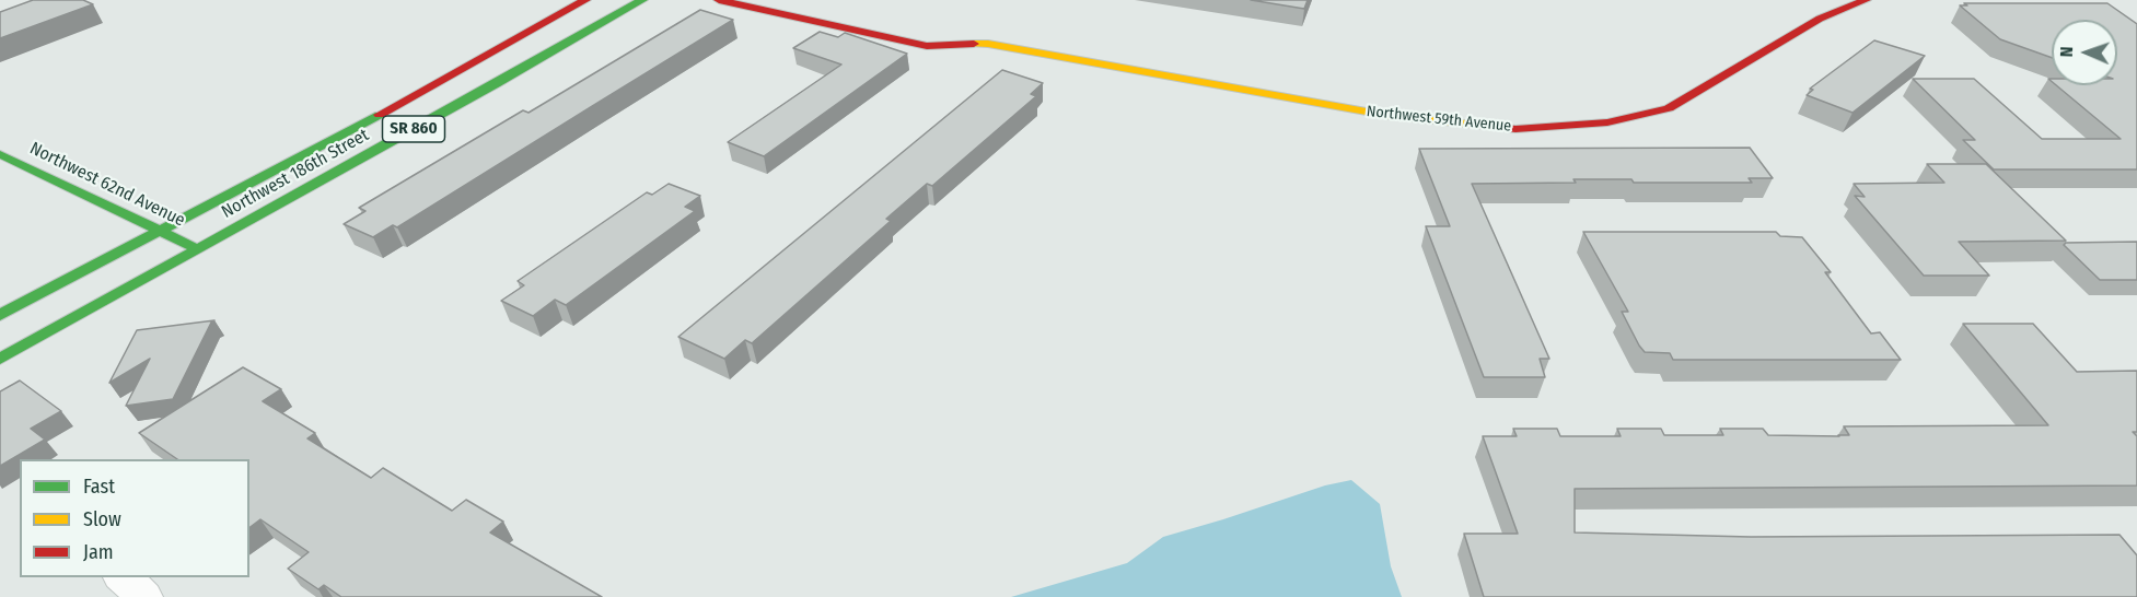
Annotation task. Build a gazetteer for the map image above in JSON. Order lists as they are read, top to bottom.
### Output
{
  "streets": {
    "street": [
      "Northwest 59th Avenue",
      "SR 860",
      "Northwest 186th Street",
      "Northwest 62nd Avenue"
    ]
  },
  "crossings": [
    ["Northwest 186th Street", "Northwest 62nd Avenue"]
  ],
  "legend": ["Fast", "Slow", "Jam"],
  "north": "left"
}
